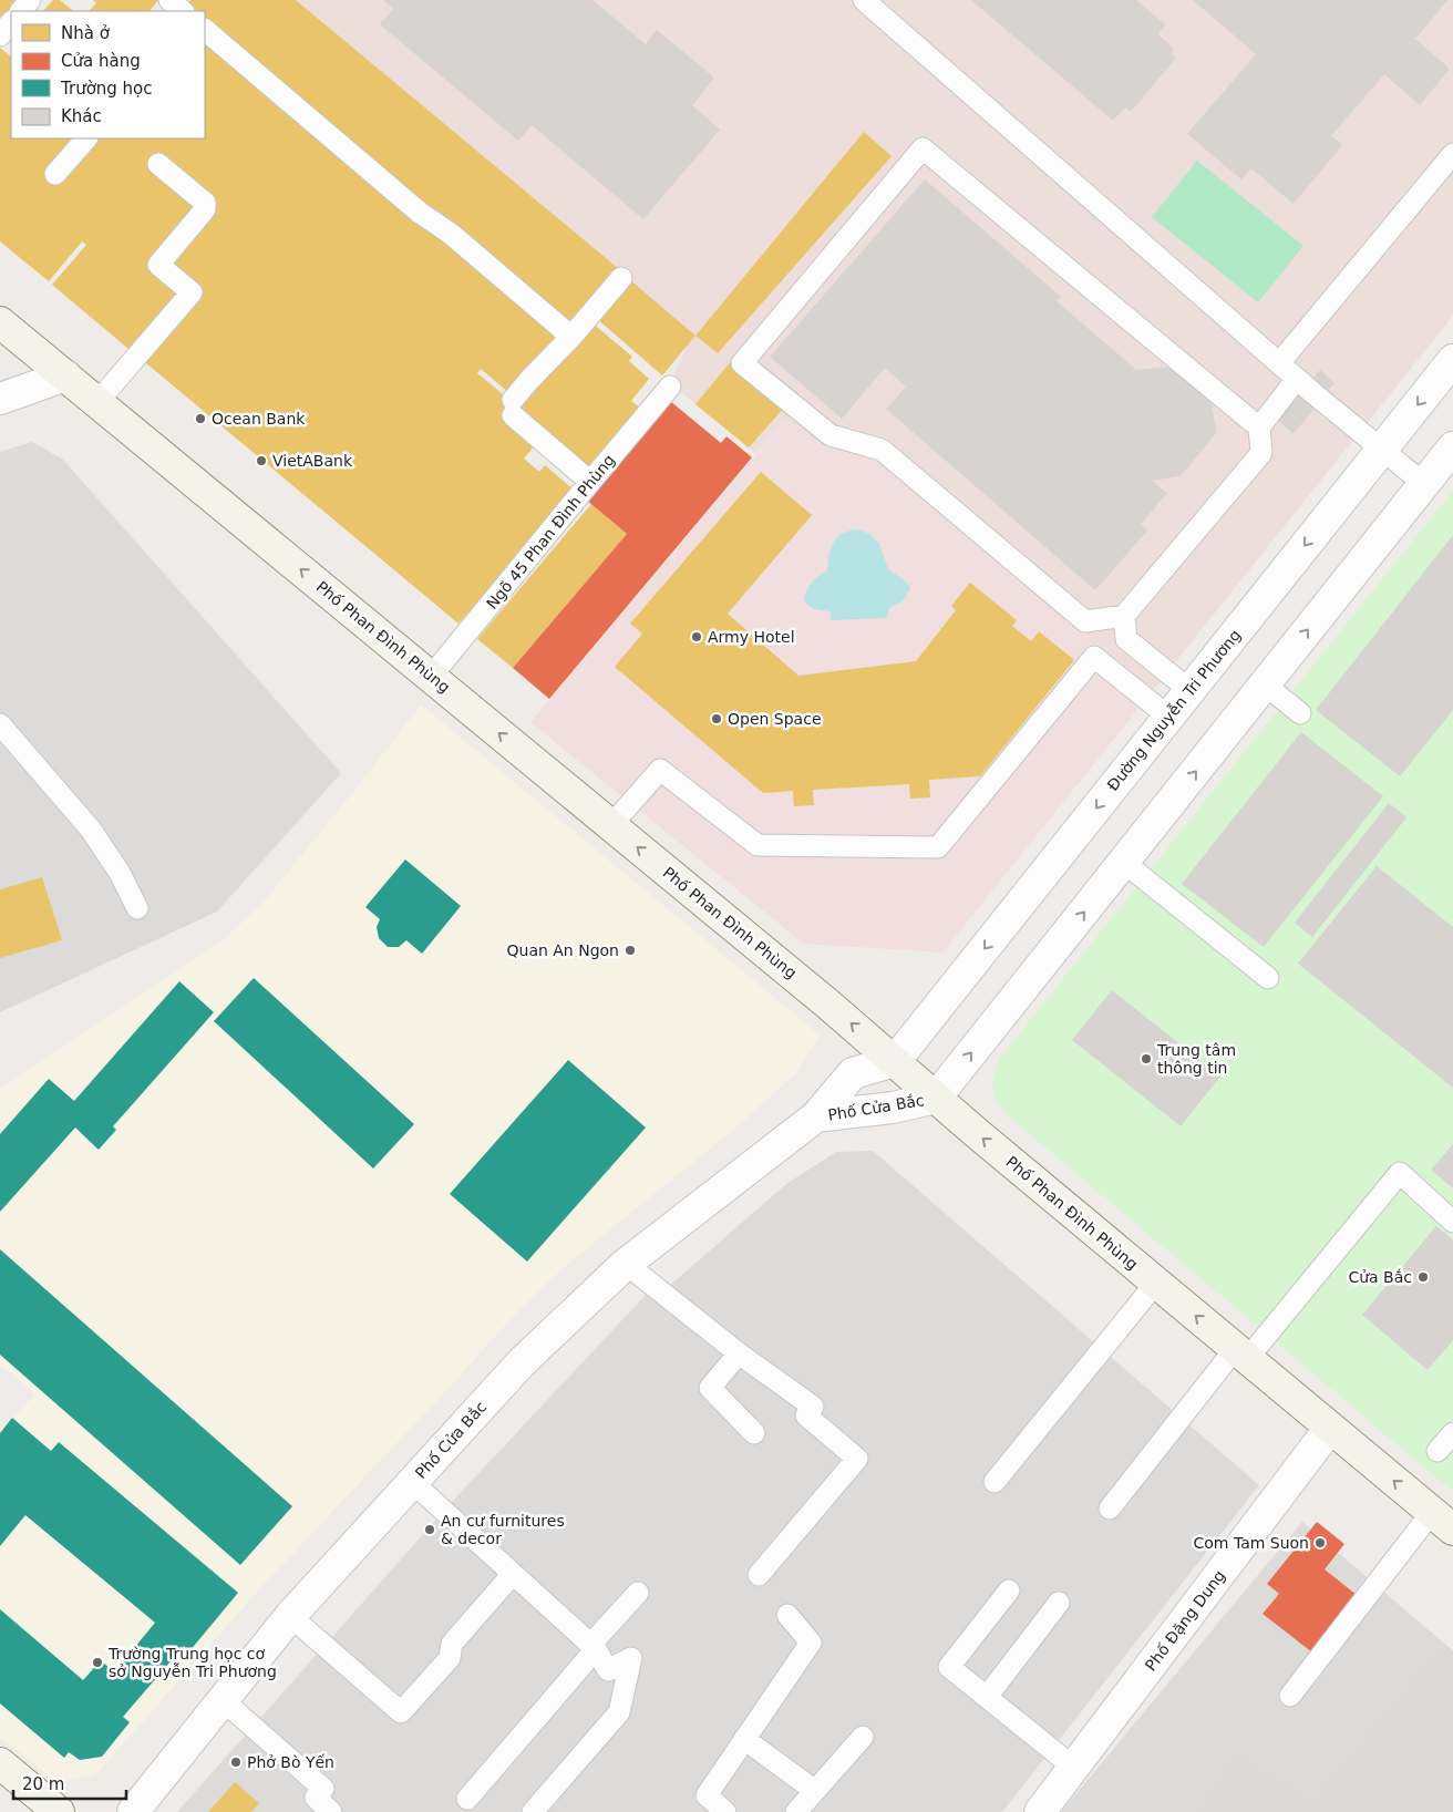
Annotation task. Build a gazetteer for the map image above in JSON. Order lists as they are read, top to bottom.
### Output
{
  "streets": {
    "main road": ["Phố Phan Đình Phùng"],
    "street": ["Đường Nguyễn Tri Phương", "Phố Cửa Bắc", "Phố Đặng Dung"],
    "lane": ["Ngõ 45 Phan Đình Phùng"]
  },
  "crossings": [
    ["Ngõ 45 Phan Đình Phùng", "Phố Phan Đình Phùng"],
    ["Phố Phan Đình Phùng", "Đường Nguyễn Tri Phương"],
    ["Phố Phan Đình Phùng", "Phố Cửa Bắc"],
    ["Phố Phan Đình Phùng", "Phố Đặng Dung"],
    ["Đường Nguyễn Tri Phương", "Phố Cửa Bắc"]
  ],
  "one_way": ["Phố Phan Đình Phùng"],
  "places": [
    "Ocean Bank",
    "VietABank",
    "Army Hotel",
    "Open Space",
    "Quan An Ngon",
    "Trung tâm thông tin",
    "Cửa Bắc",
    "An cư furnitures & decor",
    "Com Tam Suon",
    "Trường Trung học cơ sở Nguyễn Tri Phương",
    "Phở Bò Yến"
  ],
  "legend": [
    "Nhà ở",
    "Cửa hàng",
    "Trường học",
    "Khác"
  ],
  "scale_bar": "20 m"
}
